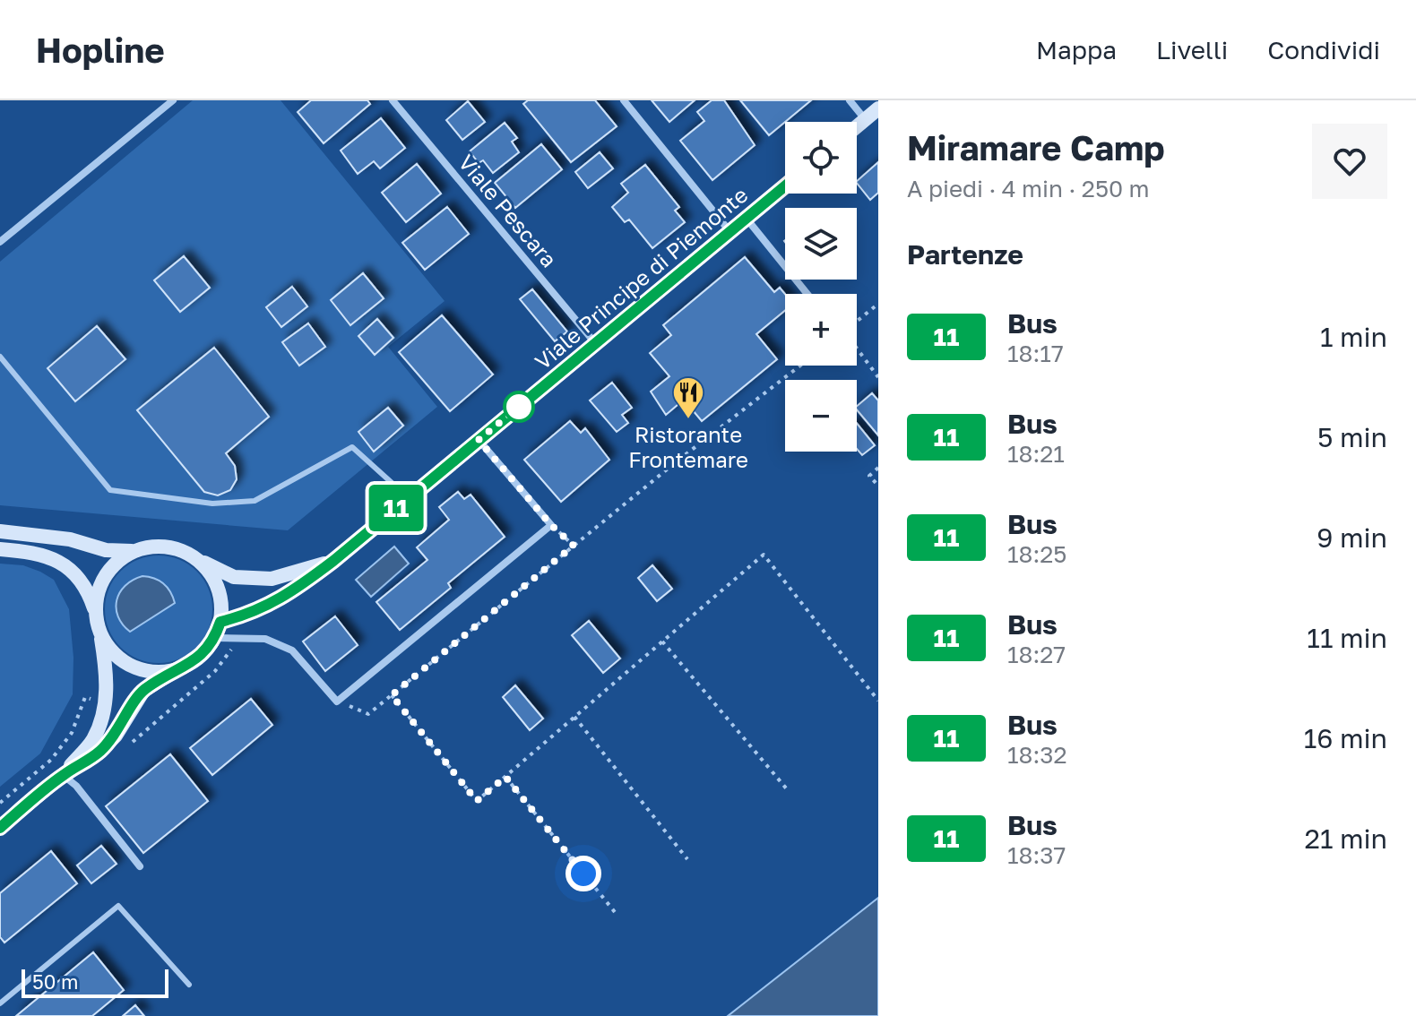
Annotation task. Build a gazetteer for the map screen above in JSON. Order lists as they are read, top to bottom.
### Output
{
  "streets": {
    "street": ["Viale Pescara", "Viale Principe di Piemonte"]
  },
  "crossings": [
    ["Viale Pescara", "Viale Principe di Piemonte"]
  ],
  "places": {
    "restaurant": ["Ristorante Frontemare"]
  },
  "lines": ["bus line 11"],
  "scale_bar": "50 m",
  "page": {
    "header": "Hopline",
    "nav": ["Mappa", "Livelli", "Condividi"],
    "on_map": "11",
    "heading": [
      ["Miramare Camp", "A piedi · 4 min · 250 m"],
      "Partenze"
    ],
    "map_buttons": ["+", "−"],
    "list": [
      {
        "mark": "11",
        "name": "Bus",
        "note": "18:17",
        "value": "1 min"
      },
      {
        "mark": "11",
        "name": "Bus",
        "note": "18:21",
        "value": "5 min"
      },
      {
        "mark": "11",
        "name": "Bus",
        "note": "18:25",
        "value": "9 min"
      },
      {
        "mark": "11",
        "name": "Bus",
        "note": "18:27",
        "value": "11 min"
      },
      {
        "mark": "11",
        "name": "Bus",
        "note": "18:32",
        "value": "16 min"
      },
      {
        "mark": "11",
        "name": "Bus",
        "note": "18:37",
        "value": "21 min"
      }
    ],
    "scale": "50 m"
  }
}
